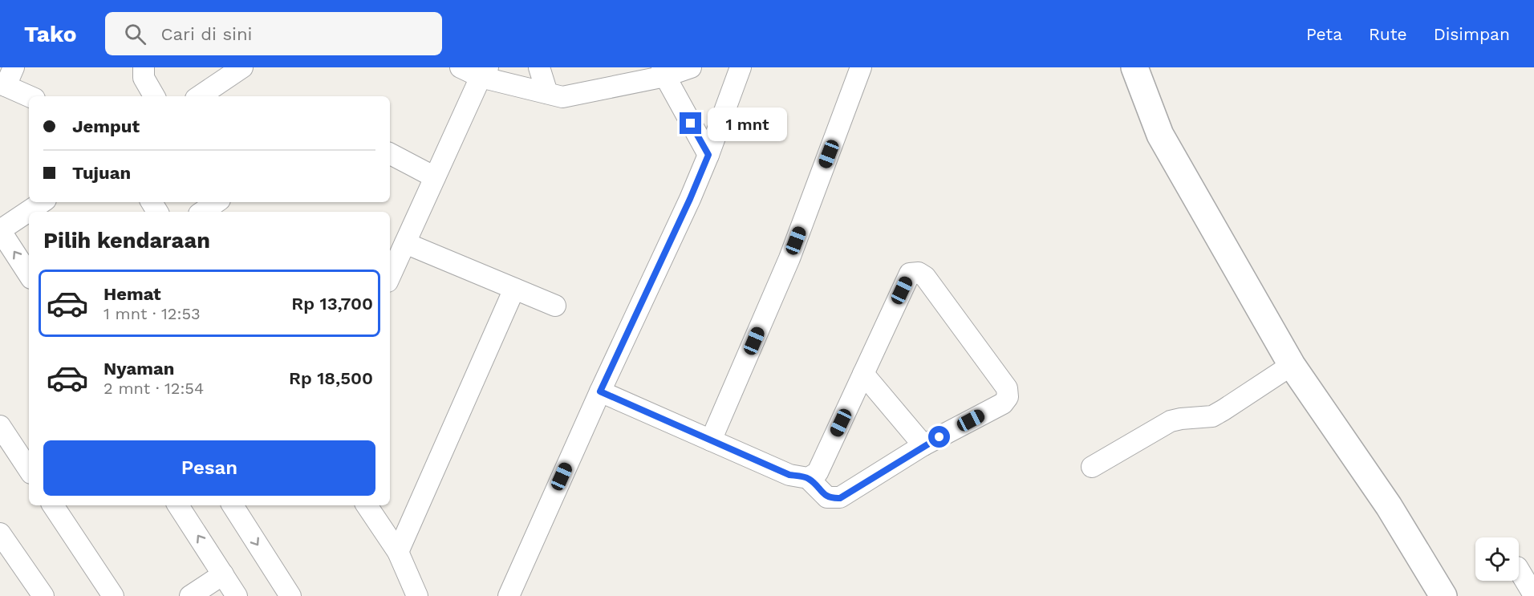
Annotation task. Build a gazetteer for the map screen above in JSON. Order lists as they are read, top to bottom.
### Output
{
  "page": {
    "header": "Tako",
    "search": "Cari di sini",
    "nav": ["Peta", "Rute", "Disimpan"],
    "banner": ["Jemput", "Tujuan"],
    "bubble": "1 mnt",
    "heading": "Pilih kendaraan",
    "list": [
      {
        "name": "Hemat",
        "note": "1 mnt · 12:53",
        "value": "Rp 13,700"
      },
      {
        "name": "Nyaman",
        "note": "2 mnt · 12:54",
        "value": "Rp 18,500"
      }
    ],
    "buttons": "Pesan"
  }
}
